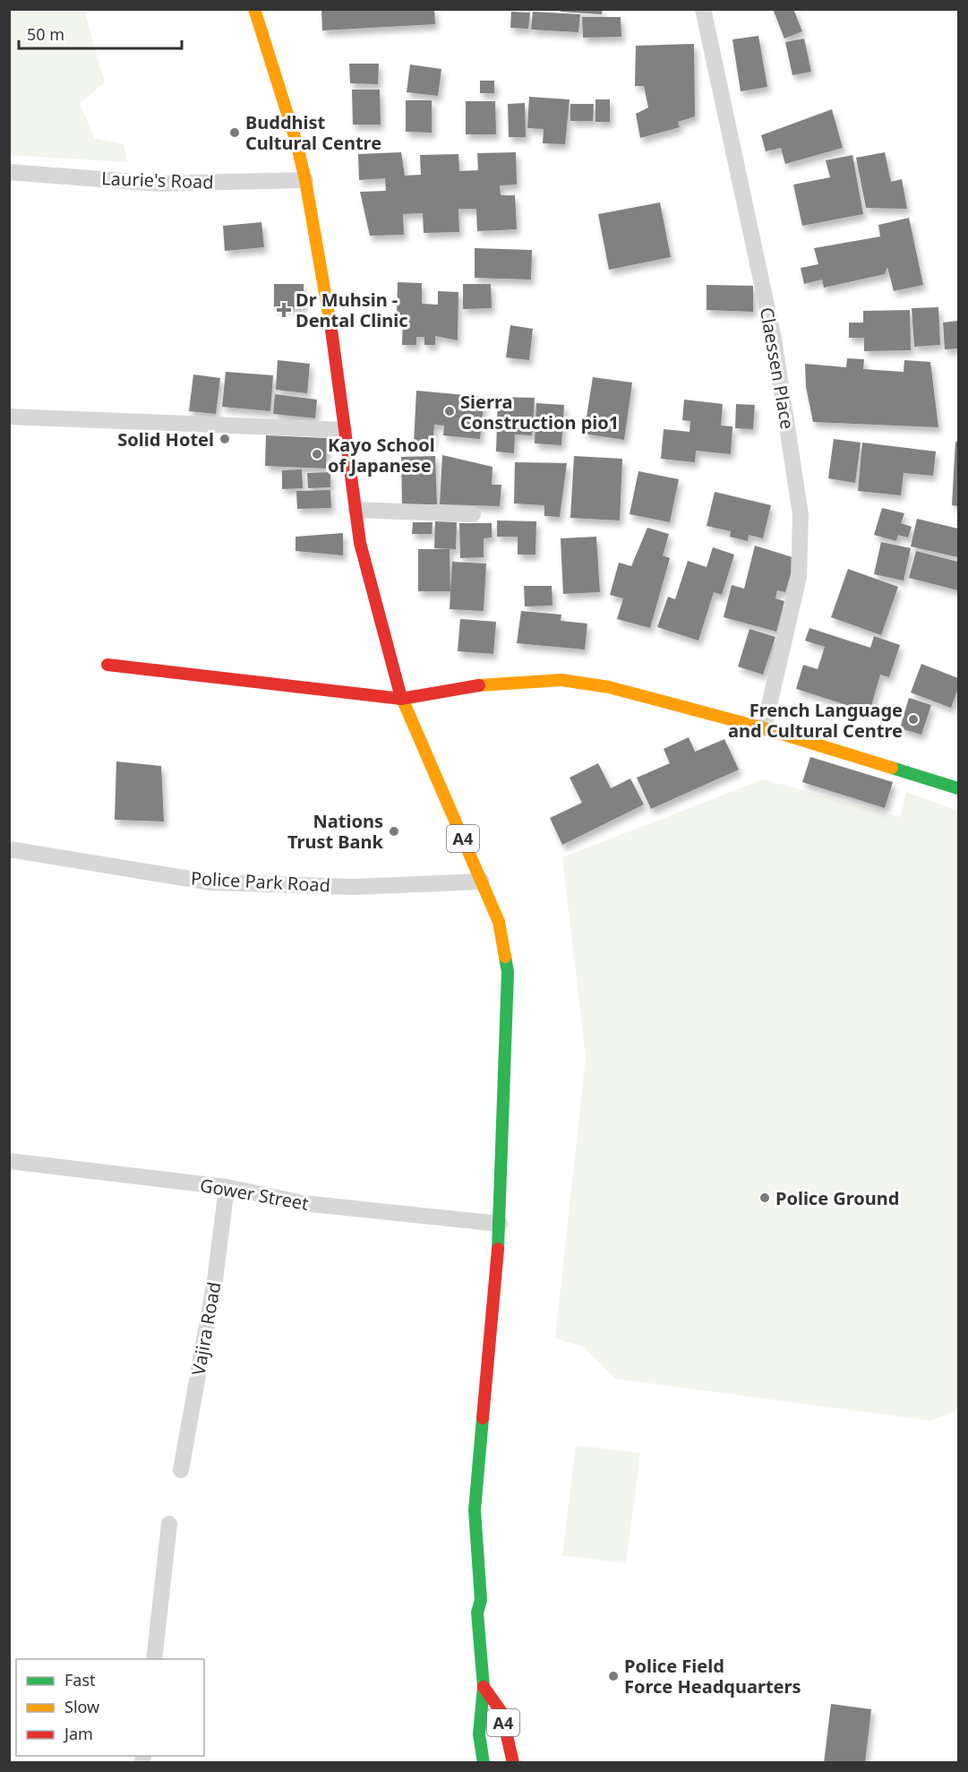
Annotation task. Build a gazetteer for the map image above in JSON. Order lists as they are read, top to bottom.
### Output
{
  "streets": {
    "main road": ["A4"],
    "street": [
      "Laurie's Road",
      "Claessen Place",
      "Police Park Road",
      "Gower Street",
      "Vajira Road"
    ]
  },
  "crossings": [
    ["Laurie's Road", "A4"],
    ["A4", "Police Park Road"],
    ["A4", "Gower Street"],
    ["Gower Street", "Vajira Road"]
  ],
  "places": {
    "other": [
      "Buddhist Cultural Centre",
      "Sierra Construction pio1",
      "Solid Hotel",
      "Kayo School of Japanese",
      "French Language and Cultural Centre",
      "Nations Trust Bank",
      "Police Ground",
      "Police Field Force Headquarters"
    ],
    "health": ["Dr Muhsin - Dental Clinic"]
  },
  "legend": ["Fast", "Slow", "Jam"],
  "scale_bar": "50 m"
}
